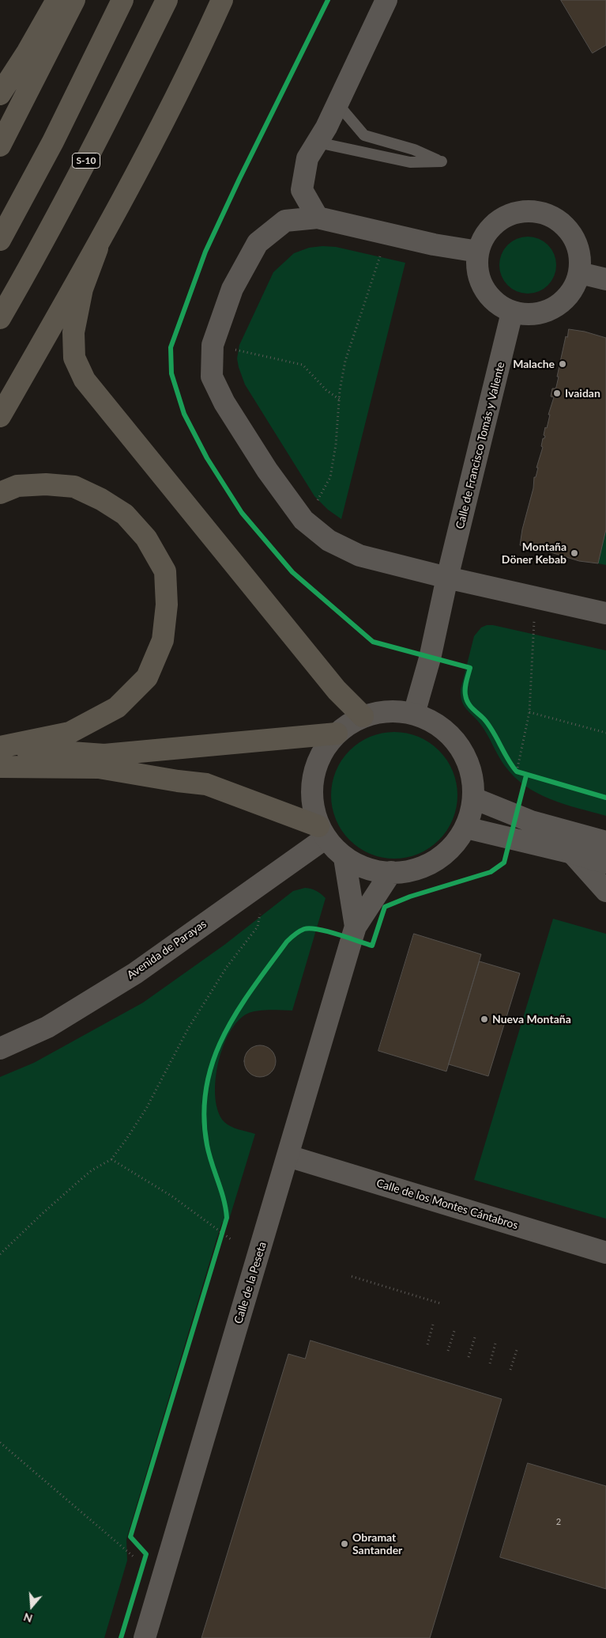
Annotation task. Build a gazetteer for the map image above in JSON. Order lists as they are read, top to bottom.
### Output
{
  "streets": {
    "highway": ["S-10"],
    "street": [
      "Calle de Francisco Tomás y Valiente",
      "Avenida de Parayas",
      "Calle de los Montes Cántabros",
      "Calle de la Peseta"
    ]
  },
  "crossings": [
    ["Calle de los Montes Cántabros", "Calle de la Peseta"]
  ],
  "places": [
    "Malache",
    "Ivaidan",
    "Montaña Döner Kebab",
    "Nueva Montaña",
    "Obramat Santander"
  ],
  "house_numbers": ["2"],
  "north": "bottom"
}
